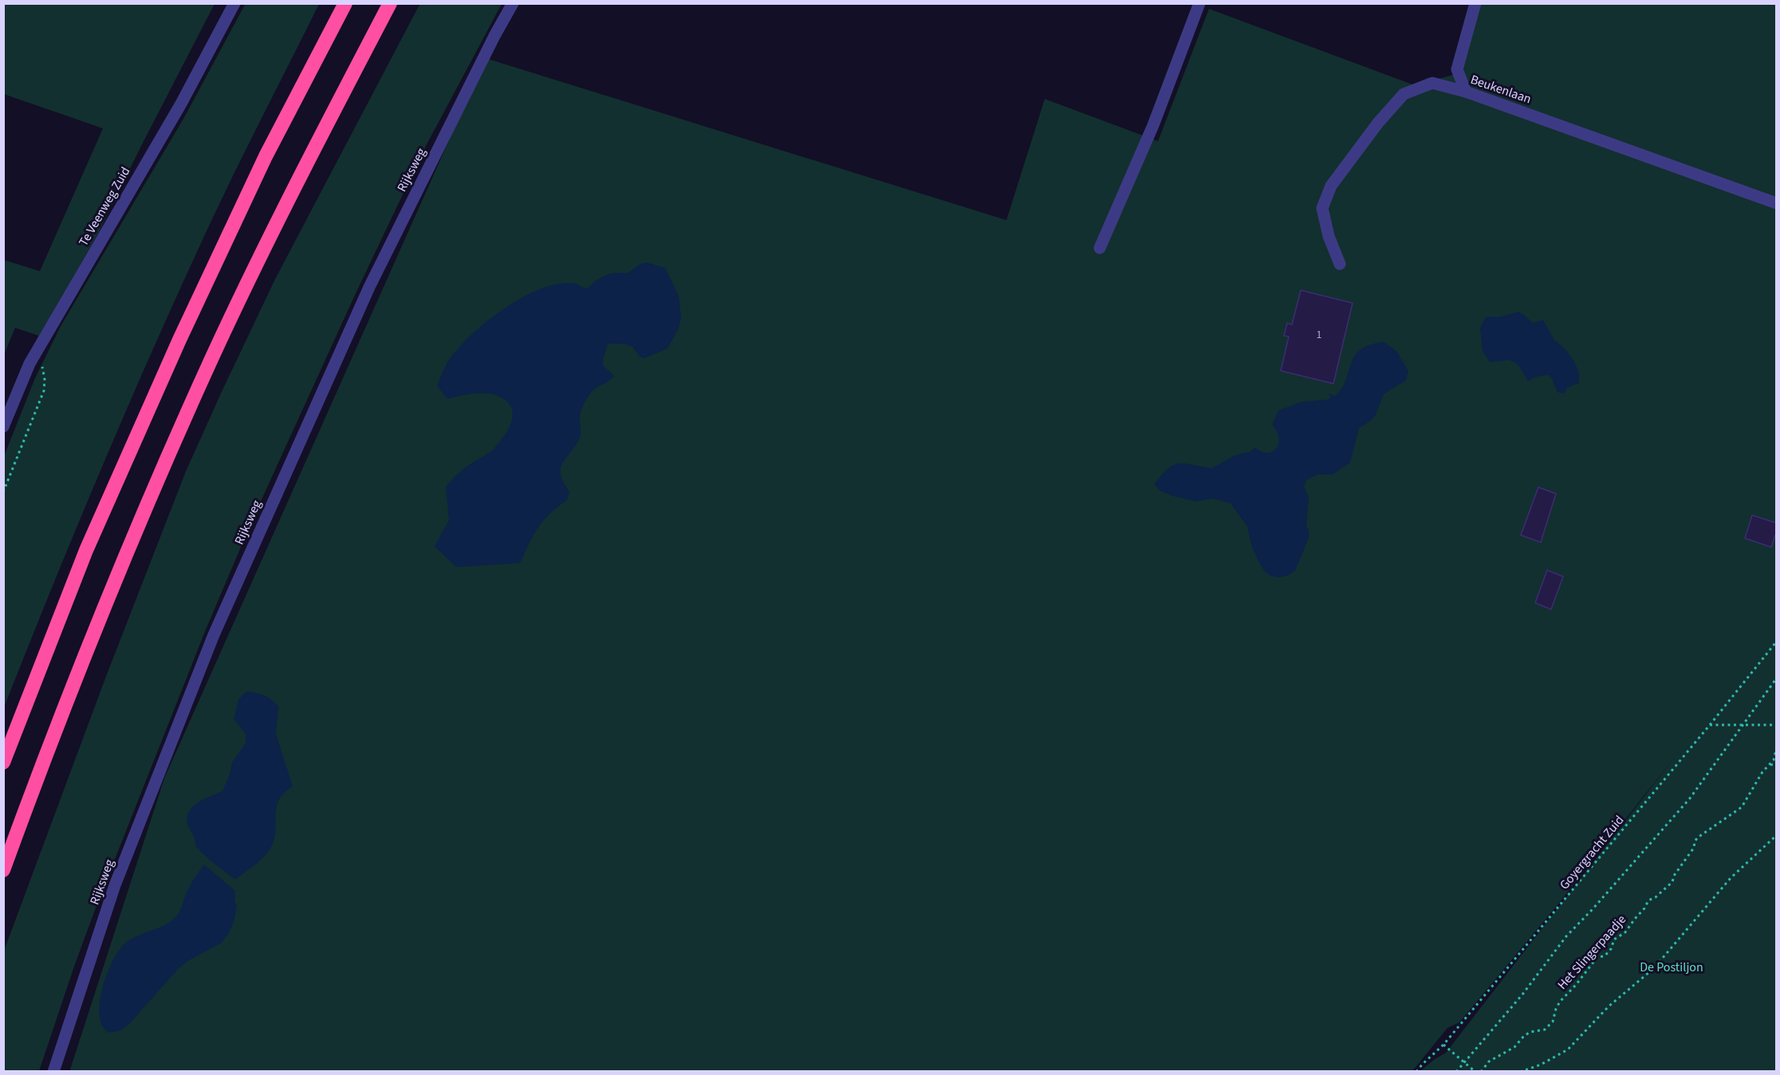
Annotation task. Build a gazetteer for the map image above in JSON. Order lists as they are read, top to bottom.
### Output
{
  "streets": {
    "street": ["Beukenlaan", "Rijksweg", "Te Veenweg Zuid"],
    "path": ["Goyergracht Zuid", "Het Slingerpaadje"]
  },
  "parks": ["De Postiljon"],
  "house_numbers": ["1"]
}
